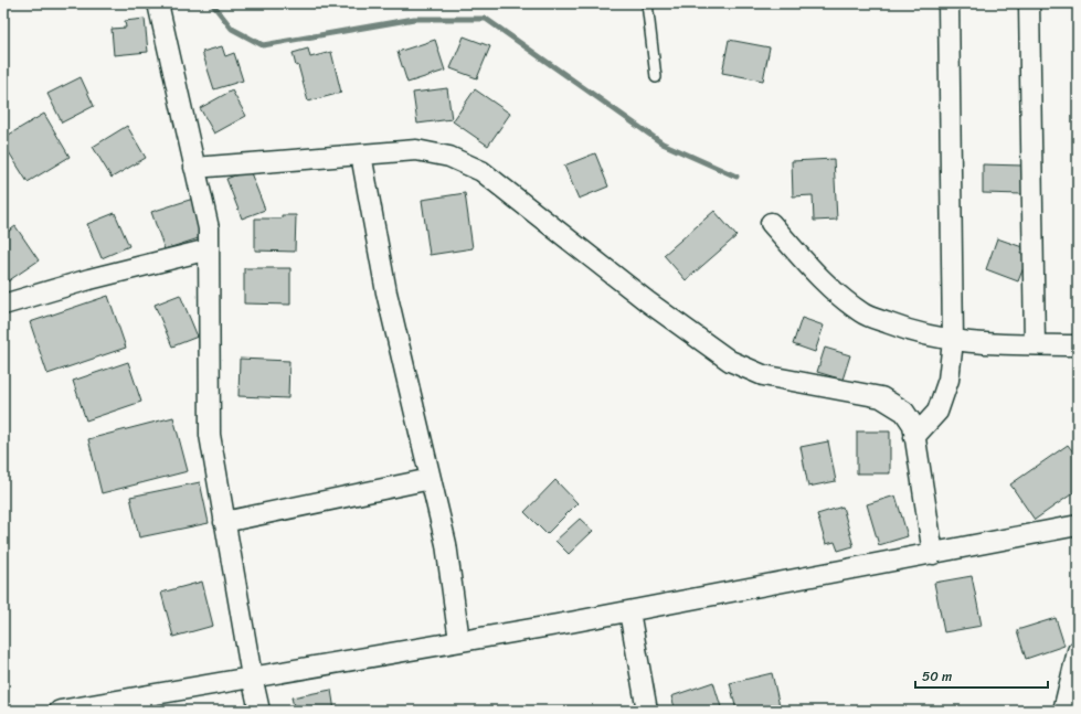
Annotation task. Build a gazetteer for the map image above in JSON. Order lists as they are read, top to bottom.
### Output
{
  "scale_bar": "50 m"
}
